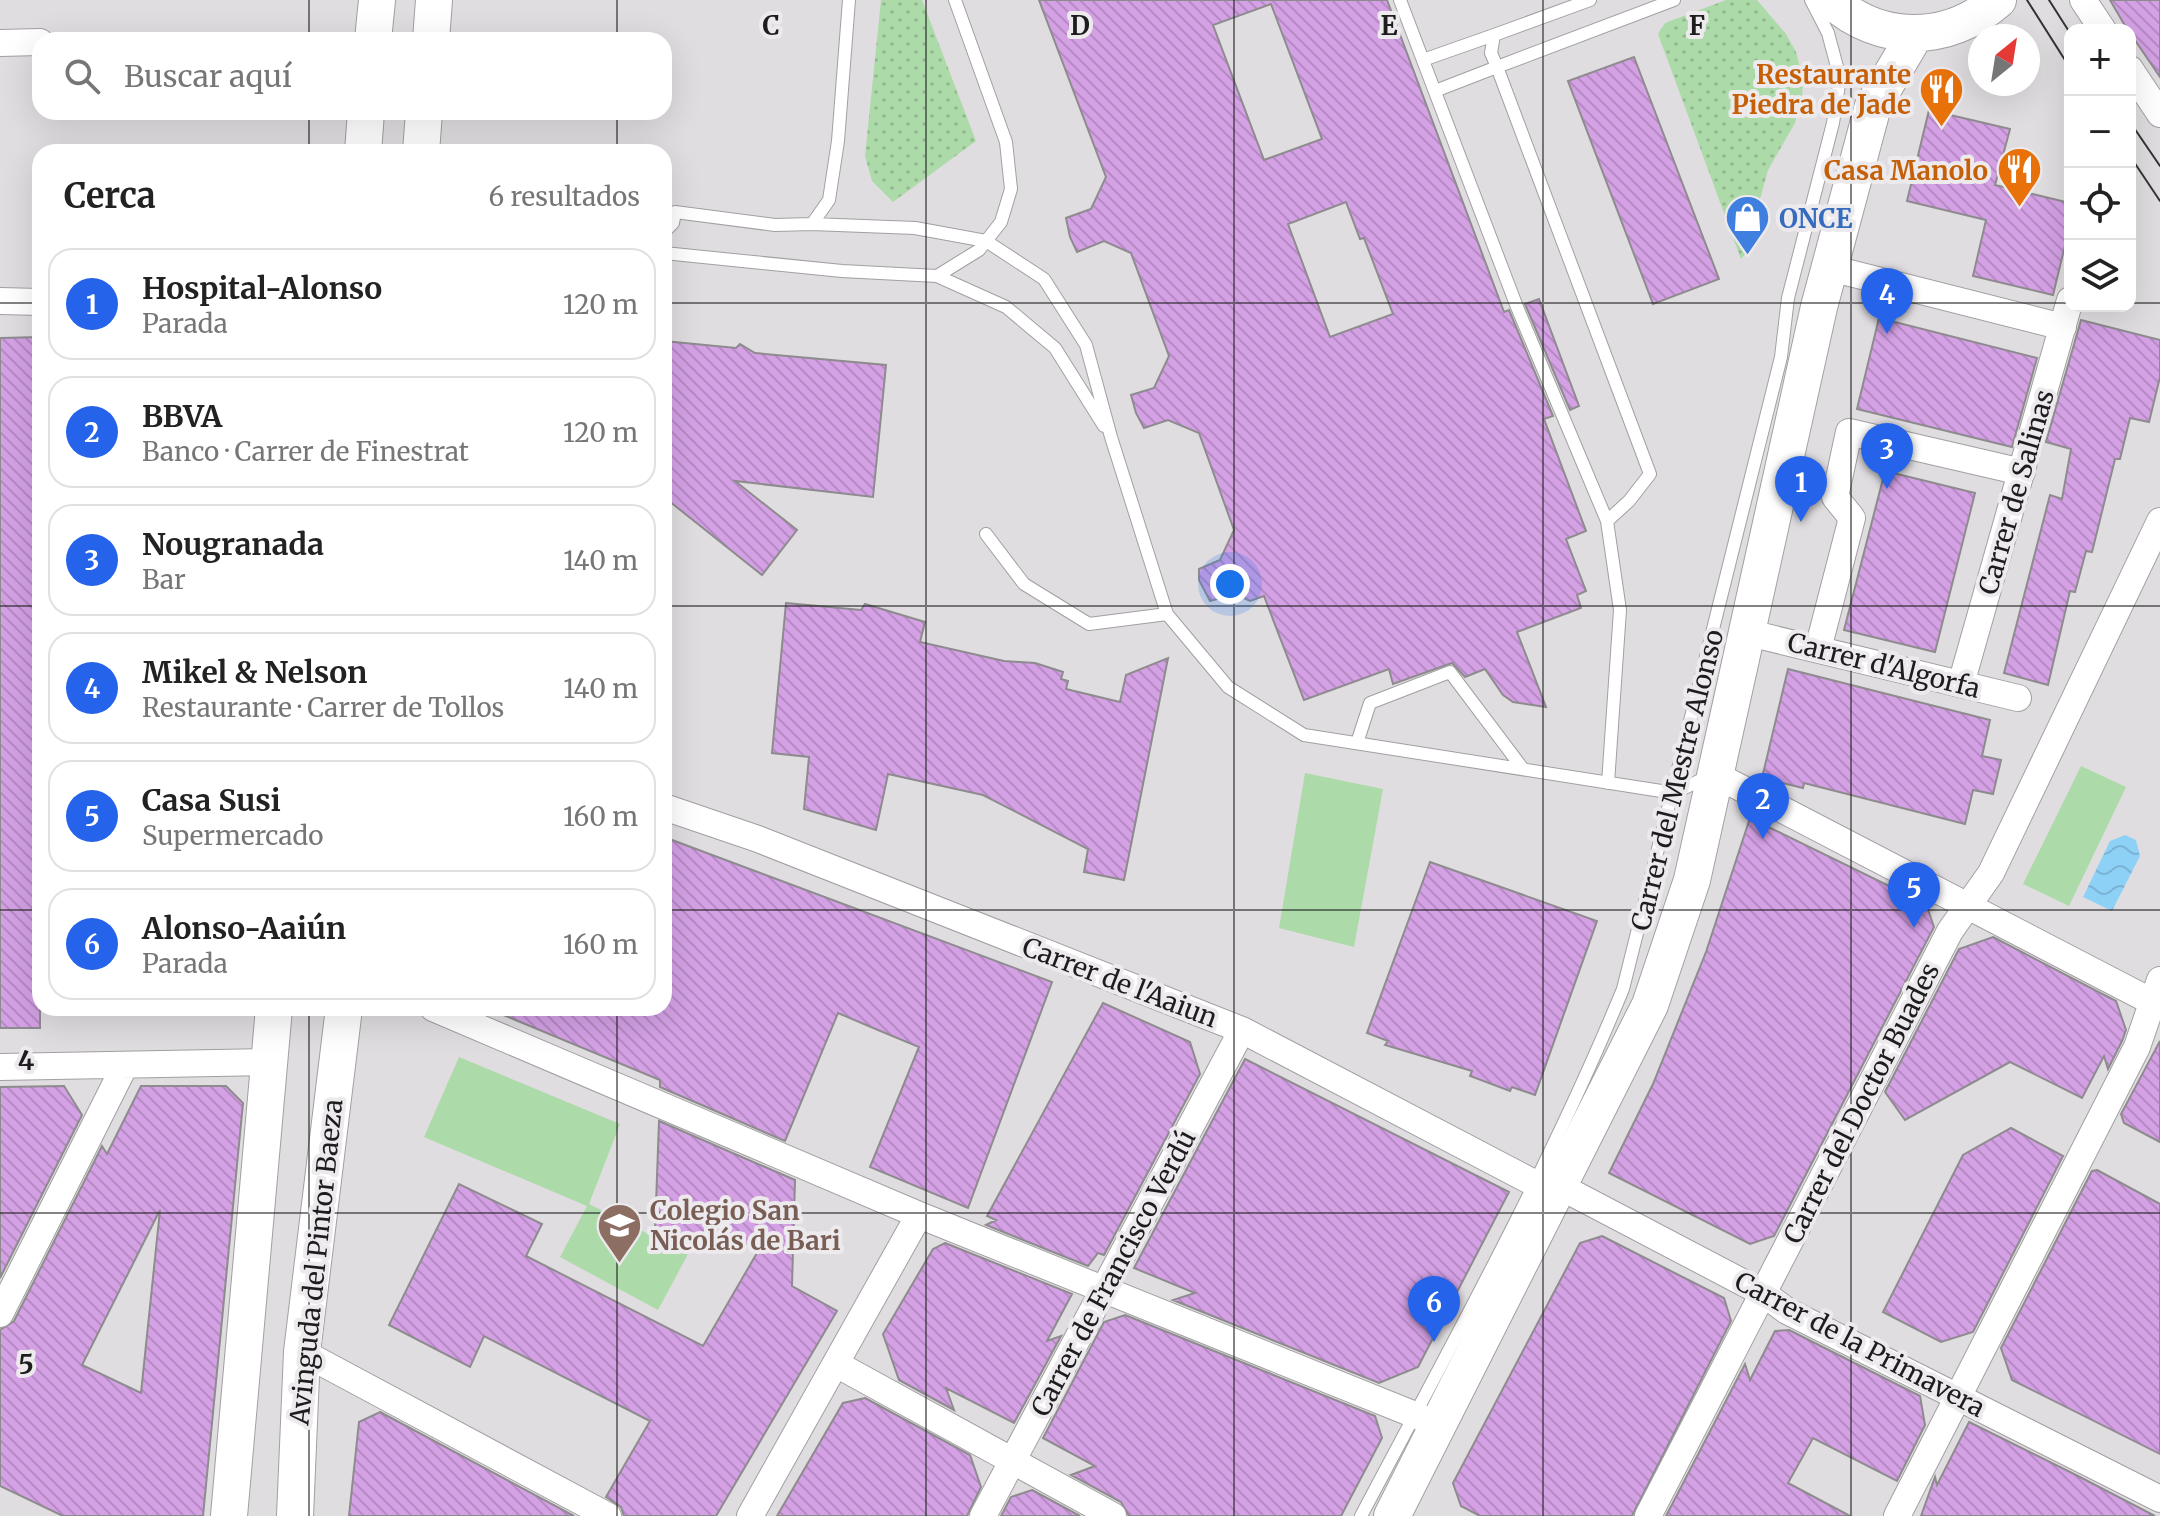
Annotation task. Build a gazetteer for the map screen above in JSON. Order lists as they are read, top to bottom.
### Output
{
  "streets": {
    "main road": ["Carrer del Mestre Alonso", "Avinguda del Pintor Baeza"],
    "street": [
      "Carrer de Salinas",
      "Carrer d'Algorfa",
      "Carrer de l'Aaiun",
      "Carrer del Doctor Buades",
      "Carrer de Francisco Verdú",
      "Carrer de la Primavera"
    ]
  },
  "crossings": [
    ["Carrer de Salinas", "Carrer d'Algorfa"],
    ["Carrer d'Algorfa", "Carrer del Mestre Alonso"],
    ["Carrer del Mestre Alonso", "Carrer de l'Aaiun"],
    ["Carrer del Mestre Alonso", "Carrer de la Primavera"],
    ["Carrer de l'Aaiun", "Carrer de Francisco Verdú"],
    ["Carrer de l'Aaiun", "Carrer de la Primavera"],
    ["Carrer del Doctor Buades", "Carrer de la Primavera"]
  ],
  "places": {
    "restaurant": ["Restaurante Piedra de Jade", "Casa Manolo"],
    "shop": ["ONCE"],
    "school or university": ["Colegio San Nicolás de Bari"]
  },
  "north": "top right",
  "page": {
    "map_buttons": ["+", "−"],
    "search": "Buscar aquí",
    "heading": ["Cerca", "6 resultados"],
    "list": [
      {
        "mark": "1",
        "name": "Hospital-Alonso",
        "note": "Parada",
        "value": "120 m"
      },
      {
        "mark": "2",
        "name": "BBVA",
        "note": "Banco · Carrer de Finestrat",
        "value": "120 m"
      },
      {
        "mark": "3",
        "name": "Nougranada",
        "note": "Bar",
        "value": "140 m"
      },
      {
        "mark": "4",
        "name": "Mikel & Nelson",
        "note": "Restaurante · Carrer de Tollos",
        "value": "140 m"
      },
      {
        "mark": "5",
        "name": "Casa Susi",
        "note": "Supermercado",
        "value": "160 m"
      },
      {
        "mark": "6",
        "name": "Alonso-Aaiún",
        "note": "Parada",
        "value": "160 m"
      }
    ],
    "pins": [
      "4",
      "3",
      "1",
      "2",
      "5",
      "6"
    ]
  },
  "grid": {
    "columns": [
      "C",
      "D",
      "E",
      "F"
    ],
    "rows": ["4", "5"]
  }
}
